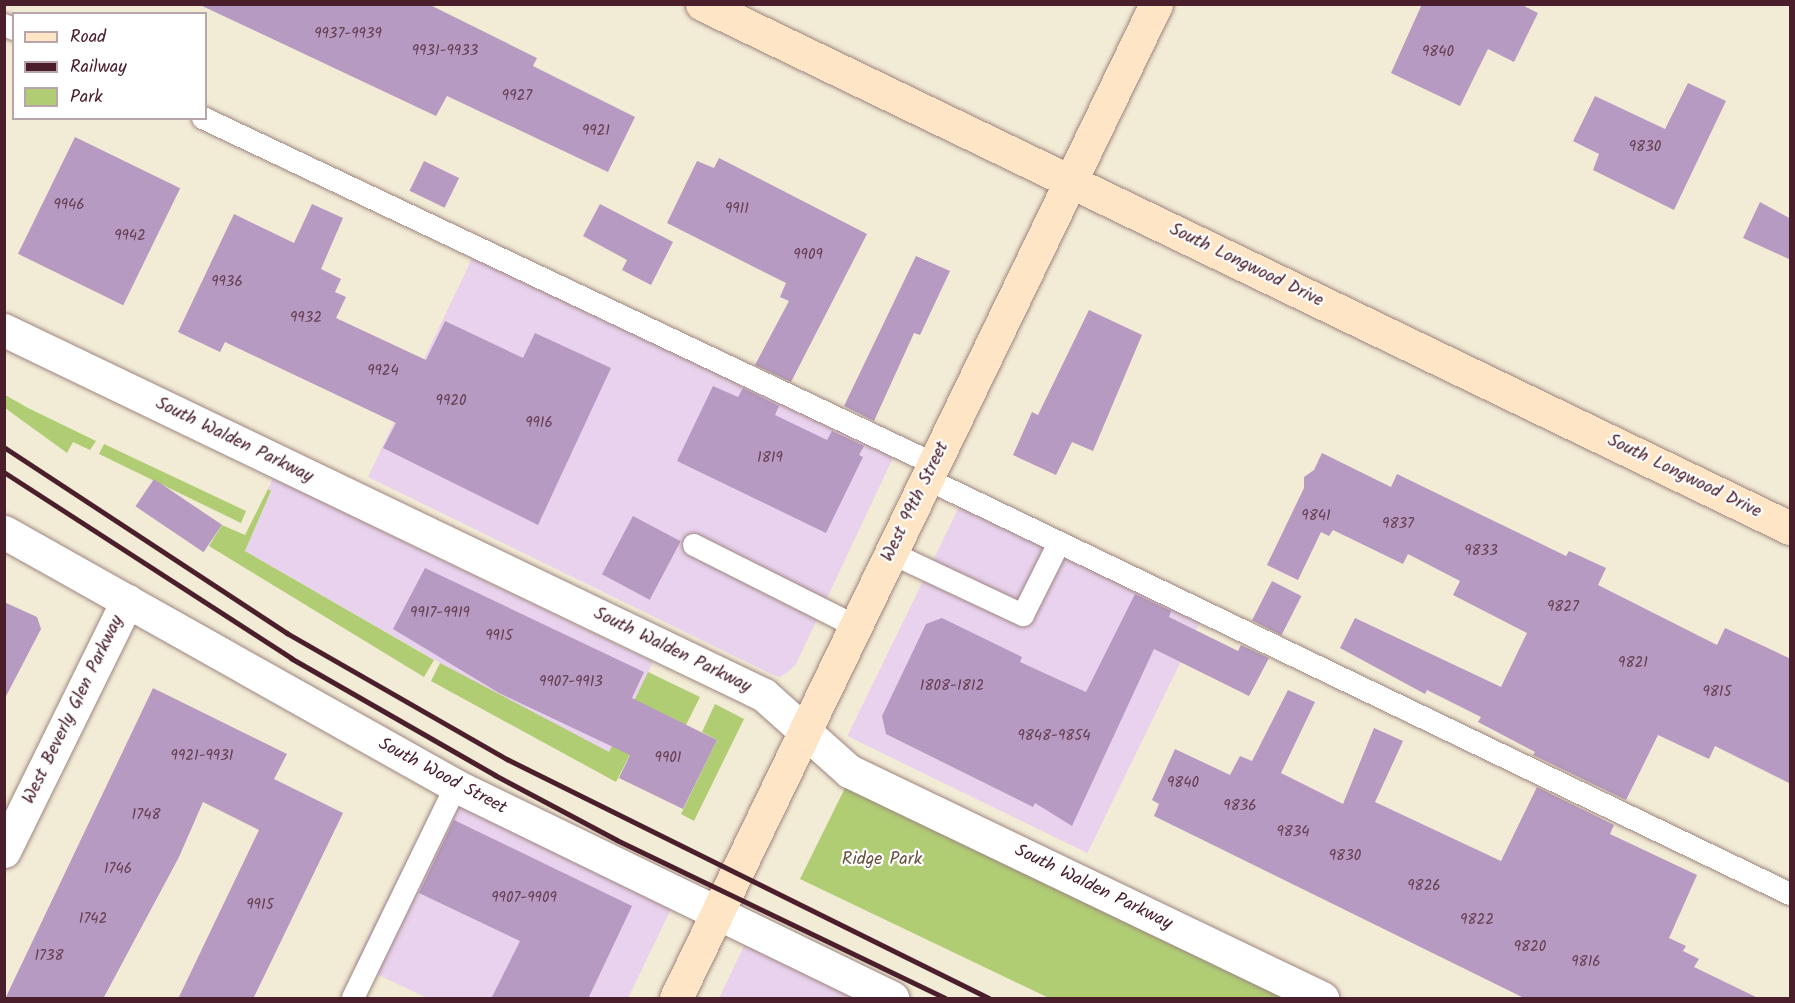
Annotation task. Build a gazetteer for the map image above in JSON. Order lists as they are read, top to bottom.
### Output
{
  "streets": {
    "street": [
      "South Longwood Drive",
      "South Walden Parkway",
      "West 99th Street",
      "West Beverly Glen Parkway",
      "South Wood Street"
    ]
  },
  "crossings": [
    ["South Longwood Drive", "West 99th Street"],
    ["South Walden Parkway", "West 99th Street"],
    ["West 99th Street", "South Wood Street"],
    ["West Beverly Glen Parkway", "South Wood Street"]
  ],
  "parks": ["Ridge Park"],
  "house_numbers": [
    "9937-9939",
    "9931-9933",
    "9840",
    "9927",
    "9921",
    "9830",
    "9946",
    "9911",
    "9942",
    "9909",
    "9936",
    "9932",
    "9924",
    "9920",
    "9916",
    "1819",
    "9841",
    "9837",
    "9833",
    "9827",
    "9917-9919",
    "9915",
    "9821",
    "9907-9913",
    "1808-1812",
    "9815",
    "9848-9854",
    "9921-9931",
    "9901",
    "9840",
    "9836",
    "1748",
    "9834",
    "9830",
    "1746",
    "9826",
    "9907-9909",
    "9915",
    "1742",
    "9822",
    "9820",
    "1738",
    "9816"
  ],
  "legend": ["Road", "Railway", "Park"]
}
